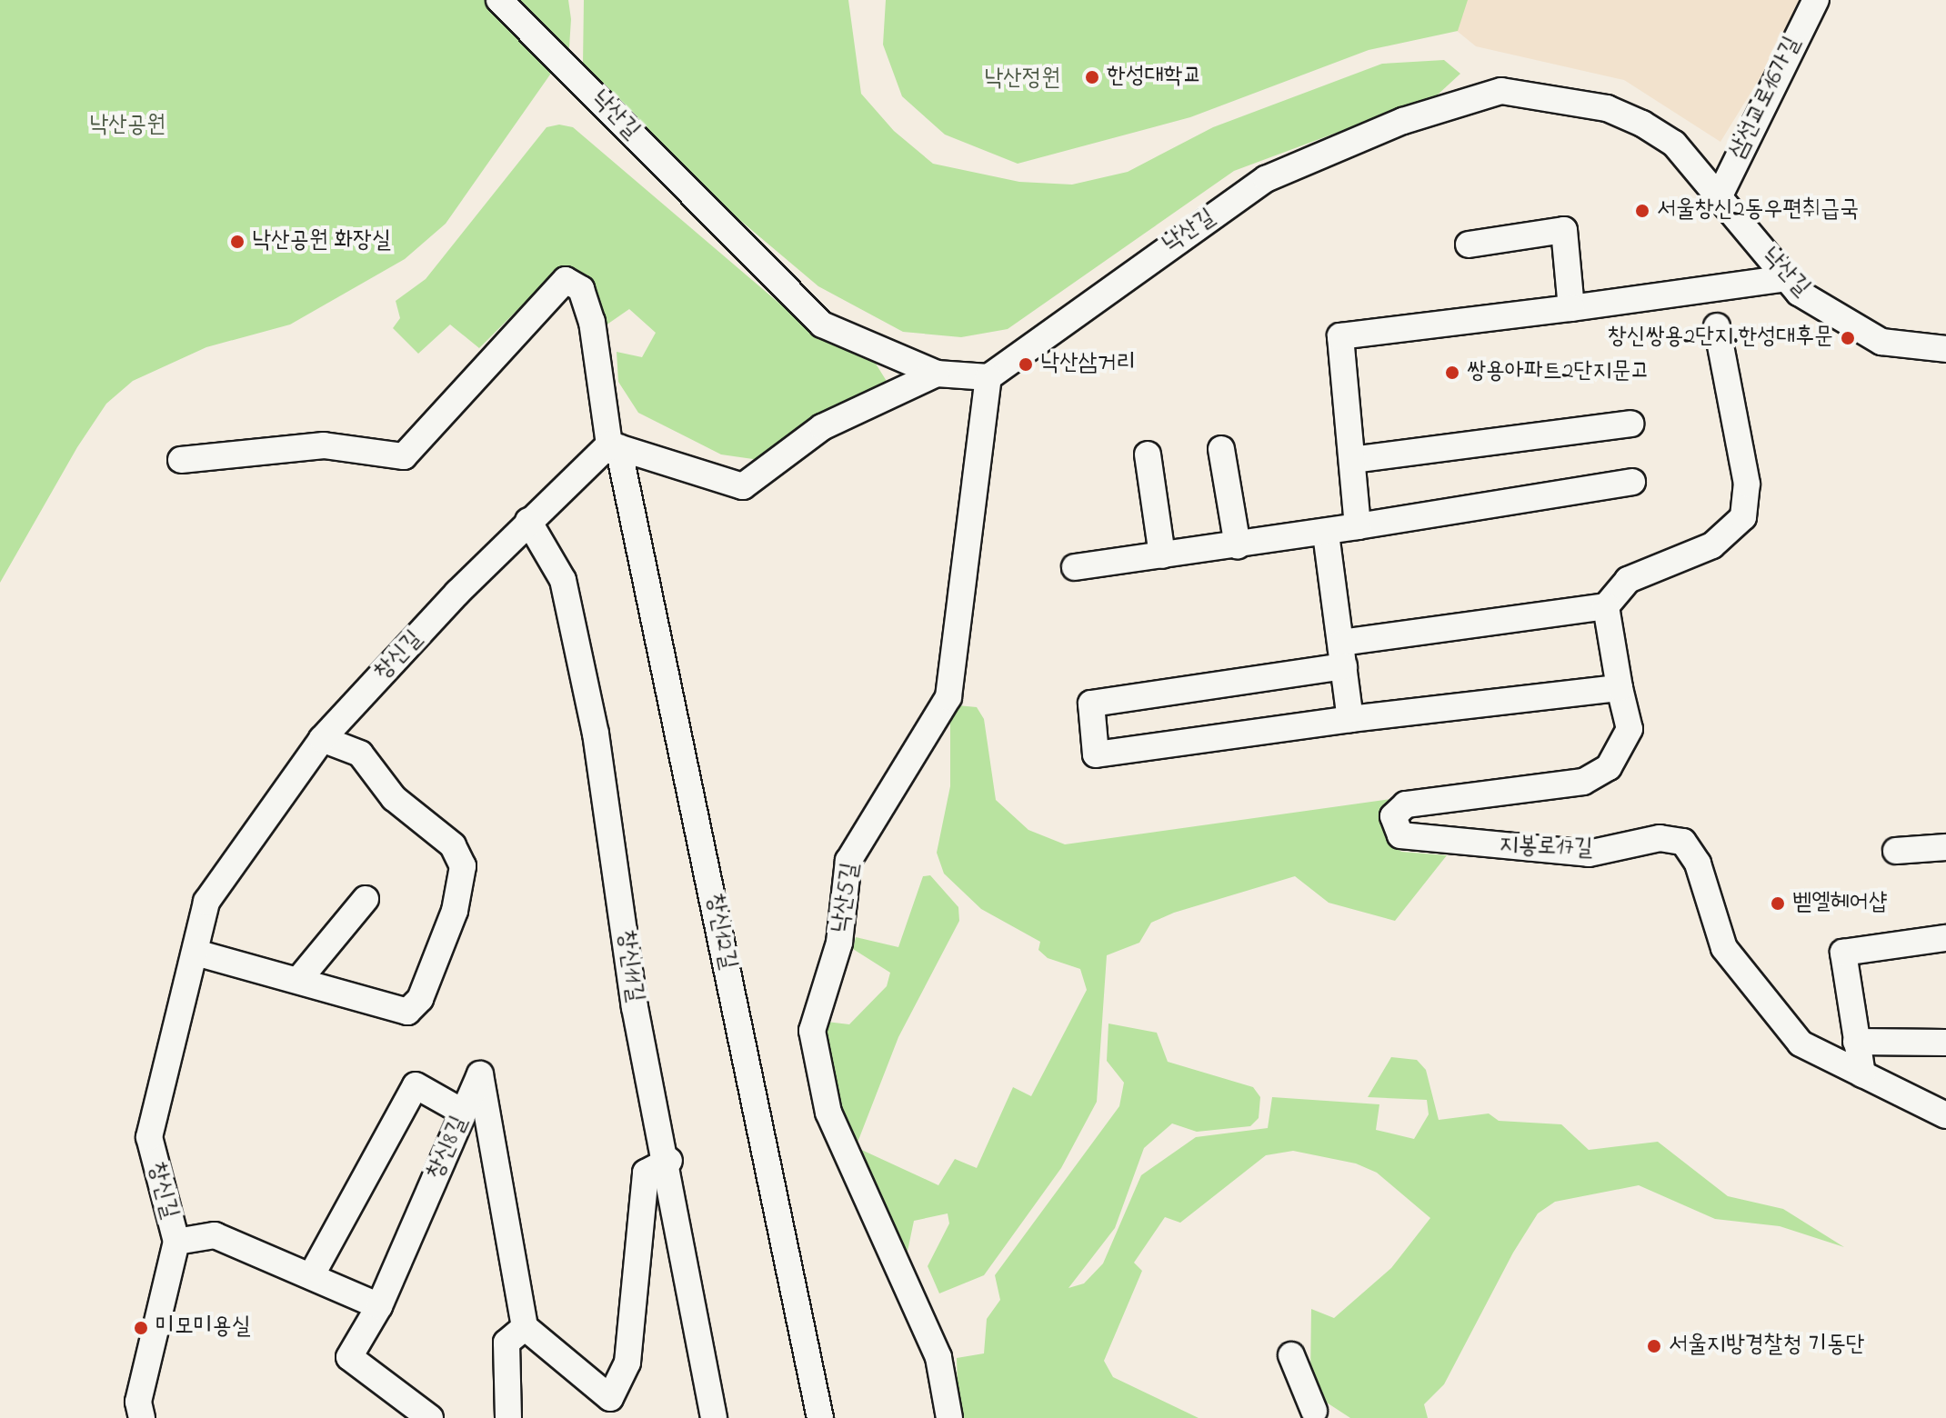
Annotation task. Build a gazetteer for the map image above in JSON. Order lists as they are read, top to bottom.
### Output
{
  "streets": {
    "street": [
      "삼선교로16가길",
      "낙산길",
      "창신길",
      "지봉로17길",
      "낙산5길",
      "창신12길",
      "창신11길",
      "창신8길"
    ]
  },
  "crossings": [
    ["삼선교로16가길", "낙산길"],
    ["낙산길", "낙산5길"],
    ["창신길", "창신12길"],
    ["창신길", "창신11길"],
    ["창신길", "창신8길"]
  ],
  "parks": ["낙산정원", "낙산공원"],
  "places": [
    "한성대학교",
    "서울창신2동우편취급국",
    "낙산공원 화장실",
    "창신쌍용2단지.한성대후문",
    "낙산삼거리",
    "쌍용아파트2단지문고",
    "벧엘헤어샵",
    "미모미용실",
    "서울지방경찰청 기동단"
  ]
}
